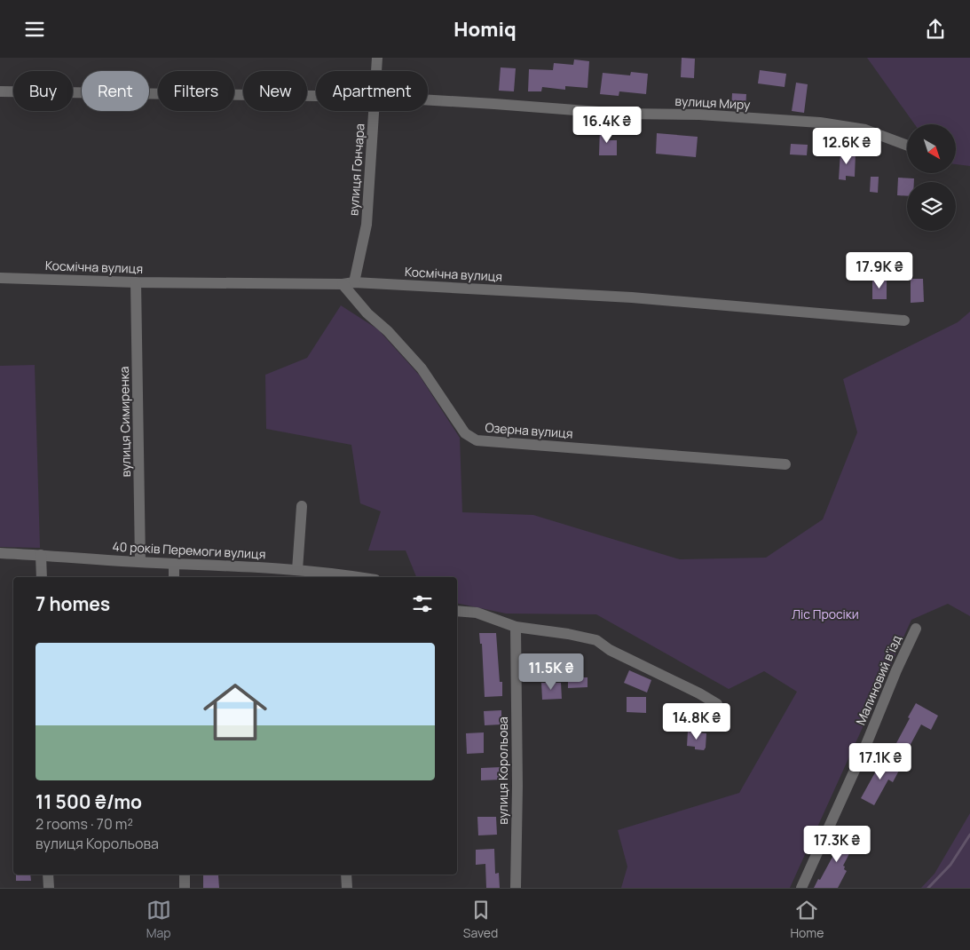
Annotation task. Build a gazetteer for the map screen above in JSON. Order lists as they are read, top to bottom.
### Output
{
  "streets": {
    "street": [
      "вулиця Миру",
      "вулиця Гончара",
      "Космічна вулиця",
      "вулиця Симиренка",
      "Озерна вулиця",
      "40 років Перемоги вулиця",
      "Малиновий в'їзд",
      "вулиця Корольова"
    ]
  },
  "crossings": [
    ["вулиця Гончара", "Космічна вулиця"],
    ["вулиця Гончара", "Озерна вулиця"],
    ["Космічна вулиця", "вулиця Симиренка"],
    ["Космічна вулиця", "Озерна вулиця"],
    ["вулиця Симиренка", "40 років Перемоги вулиця"]
  ],
  "parks": ["Ліс Просіки"],
  "north": "bottom right",
  "page": {
    "header": "Homiq",
    "chip": [
      "Buy",
      "Rent",
      "Filters",
      "New",
      "Apartment"
    ],
    "price": [
      "16.4K ₴",
      "12.6K ₴",
      "17.9K ₴",
      "11.5K ₴",
      "14.8K ₴",
      "17.1K ₴",
      "17.3K ₴"
    ],
    "heading": "7 homes",
    "list": [
      {
        "name": "11 500 ₴/mo",
        "note": "2 rooms · 70 m² · вулиця Корольова"
      }
    ],
    "tabs": ["Map", "Saved", "Home"]
  }
}
